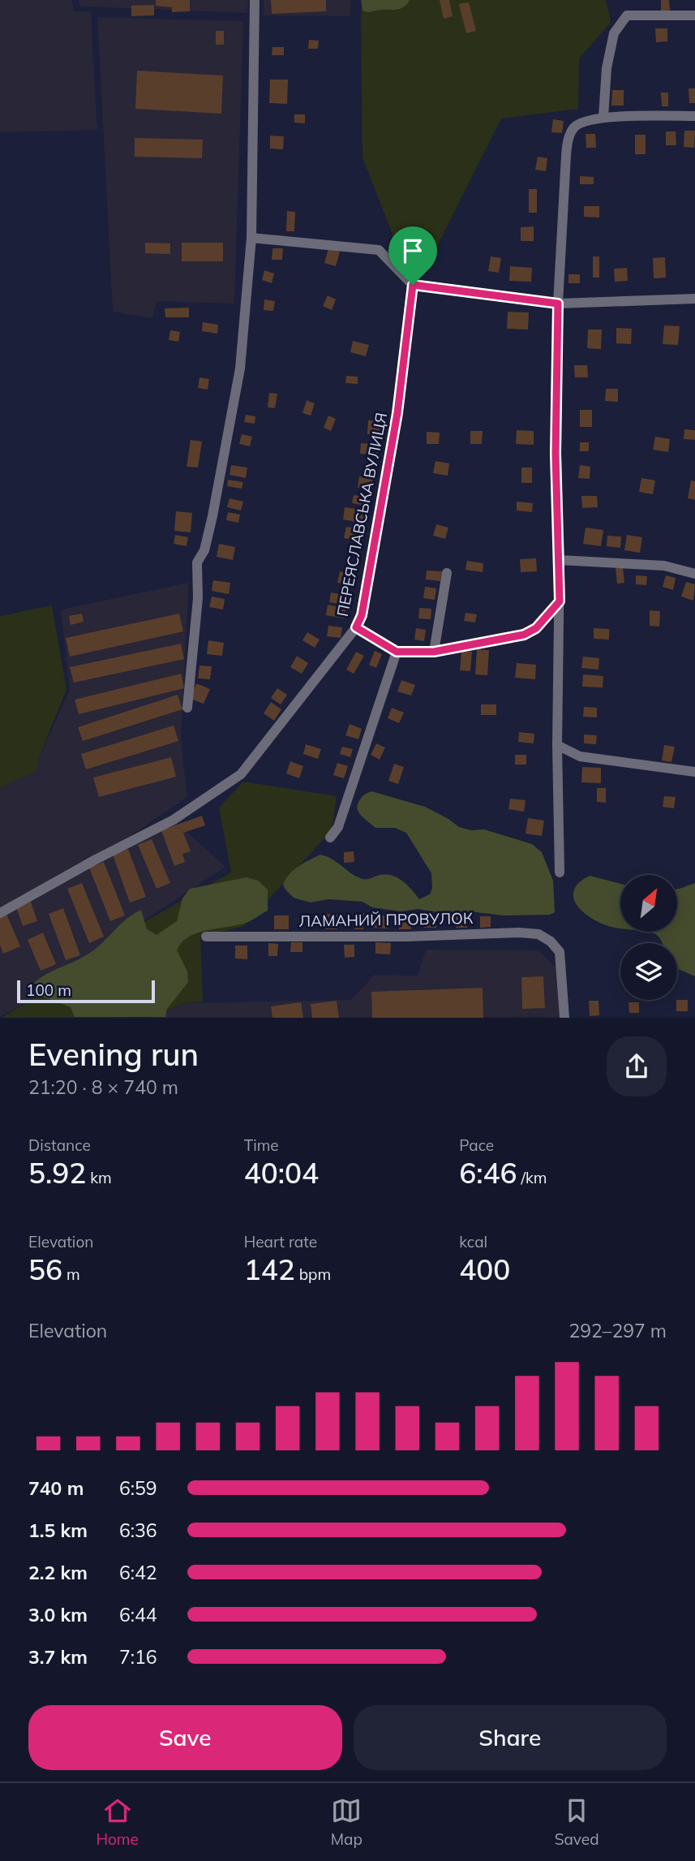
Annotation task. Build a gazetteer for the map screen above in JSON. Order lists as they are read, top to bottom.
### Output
{
  "streets": {
    "street": ["ПЕРЕЯСЛАВСЬКА ВУЛИЦЯ", "ЛАМАНИЙ ПРОВУЛОК"]
  },
  "scale_bar": "100 m",
  "north": "top right",
  "page": {
    "scale": "100 m",
    "heading": ["Evening run", "21:20 · 8 × 740 m"],
    "stats": [
      ["Distance", "5.92 km"],
      ["Time", "40:04"],
      ["Pace", "6:46 /km"],
      ["Elevation", "56 m"],
      ["Heart rate", "142 bpm"],
      ["kcal", "400"]
    ],
    "chart": ["Elevation", "292–297 m"],
    "list": [
      {
        "name": "740 m",
        "note": "6:59"
      },
      {
        "name": "1.5 km",
        "note": "6:36"
      },
      {
        "name": "2.2 km",
        "note": "6:42"
      },
      {
        "name": "3.0 km",
        "note": "6:44"
      },
      {
        "name": "3.7 km",
        "note": "7:16"
      }
    ],
    "buttons": ["Save", "Share"],
    "tabs": ["Home", "Map", "Saved"]
  }
}
